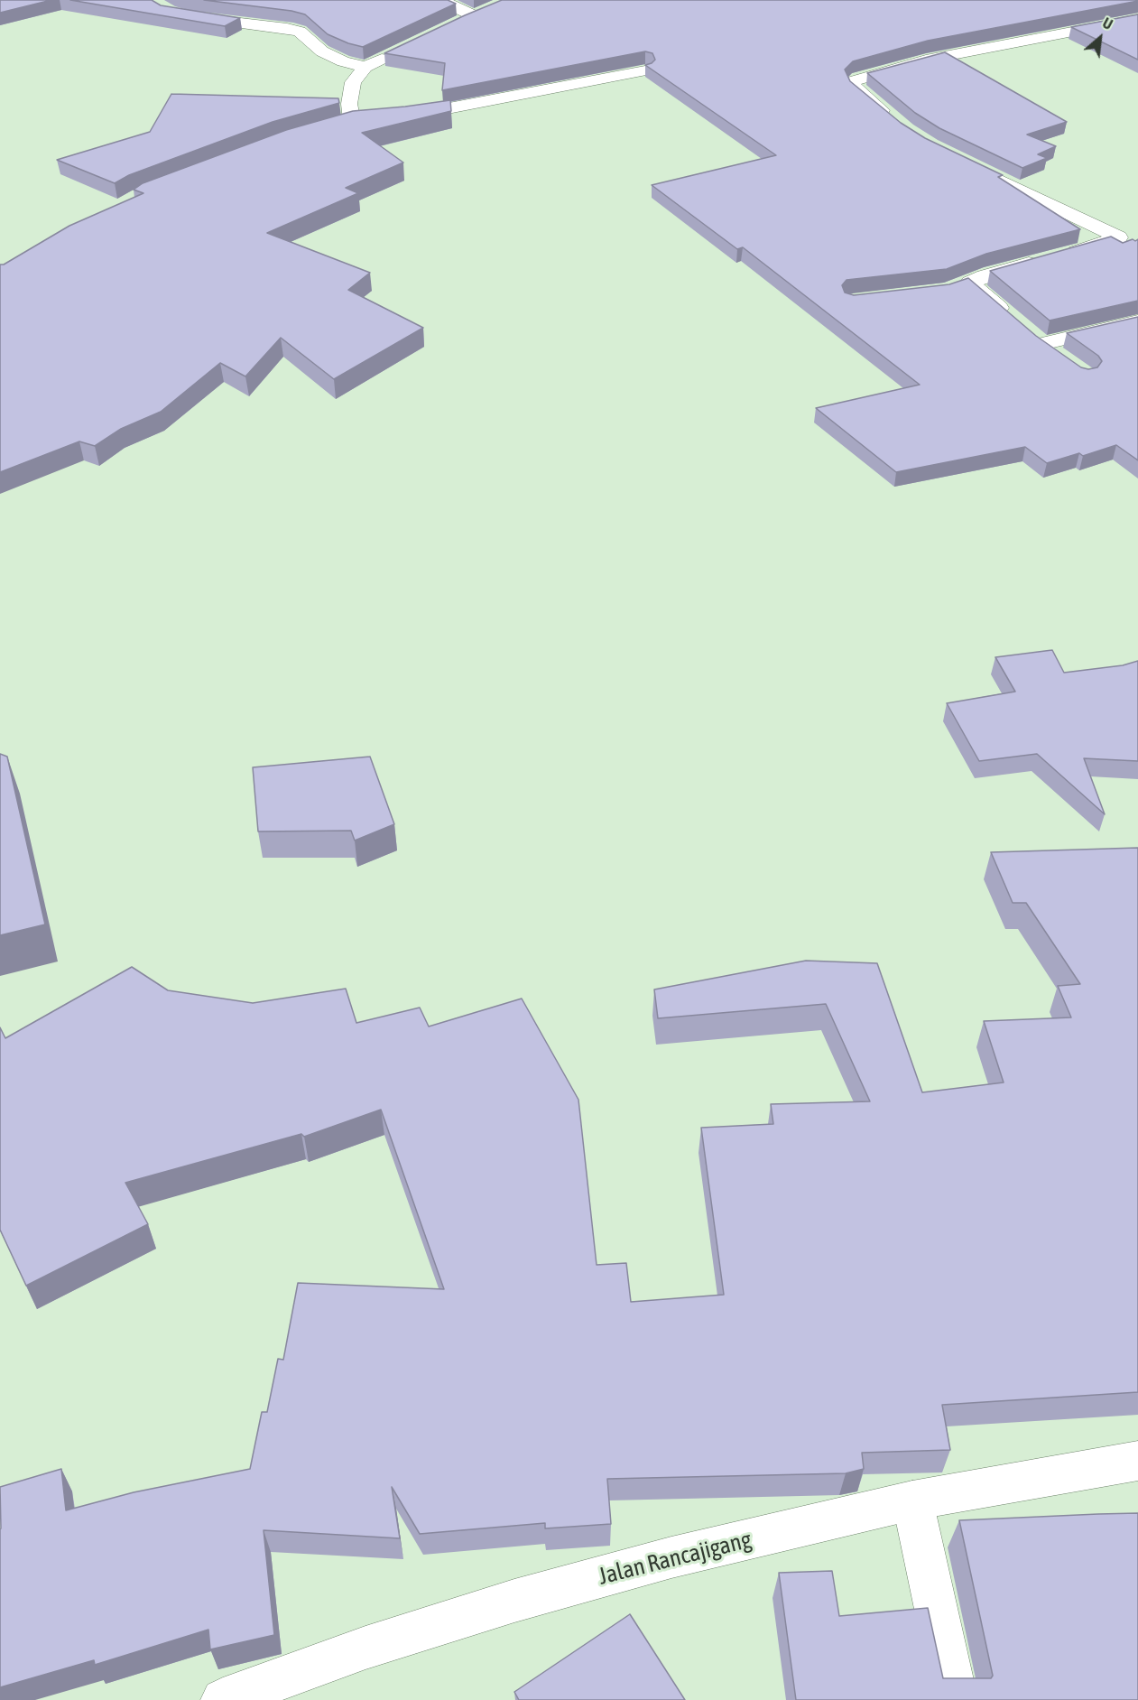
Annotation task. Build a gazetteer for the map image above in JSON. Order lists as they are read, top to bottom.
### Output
{
  "streets": {
    "street": ["Jalan Rancajigang"]
  },
  "north": "top right"
}
